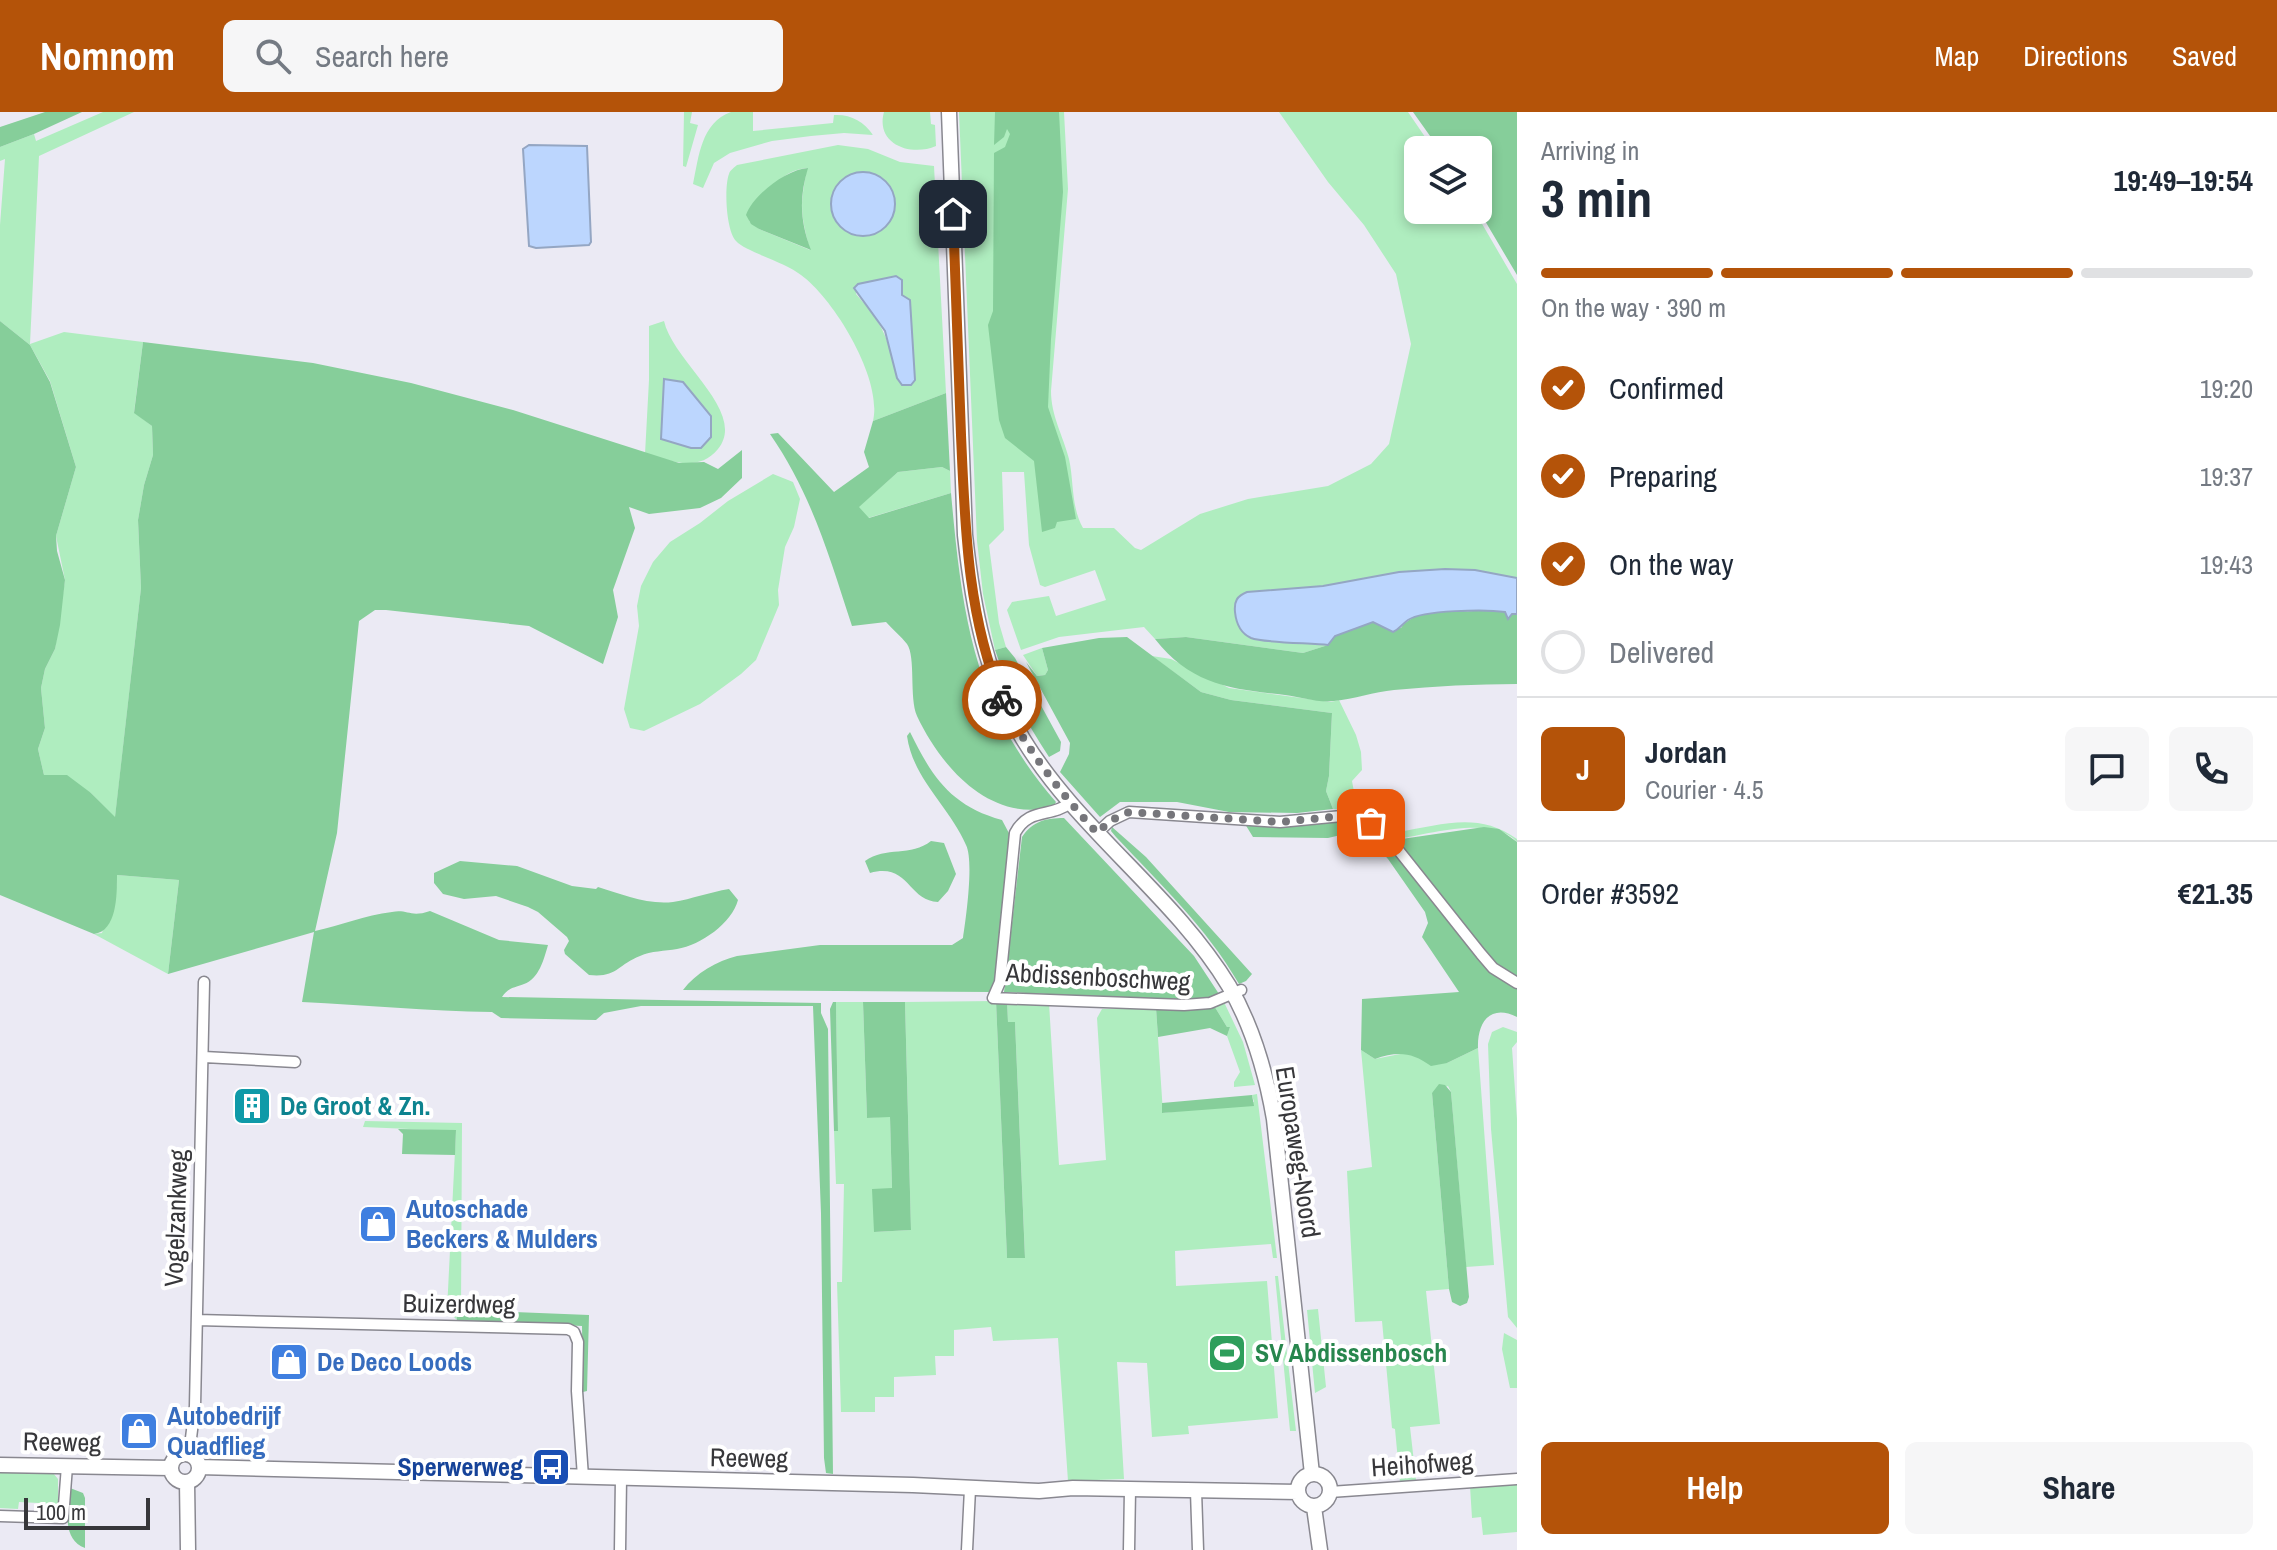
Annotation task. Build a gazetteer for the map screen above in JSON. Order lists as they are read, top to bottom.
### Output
{
  "streets": {
    "street": [
      "Abdissenboschweg",
      "Europaweg-Noord",
      "Vogelzankweg",
      "Buizerdweg",
      "Reeweg",
      "Heihofweg"
    ]
  },
  "crossings": [
    ["Abdissenboschweg", "Europaweg-Noord"],
    ["Europaweg-Noord", "Reeweg"],
    ["Europaweg-Noord", "Heihofweg"],
    ["Vogelzankweg", "Buizerdweg"],
    ["Vogelzankweg", "Reeweg"],
    ["Buizerdweg", "Reeweg"],
    ["Reeweg", "Heihofweg"]
  ],
  "places": {
    "building": ["De Groot & Zn."],
    "shop": ["Autoschade Beckers & Mulders", "De Deco Loods", "Autobedrijf Quadflieg"],
    "sports": ["SV Abdissenbosch"],
    "bus stop": ["Sperwerweg"]
  },
  "scale_bar": "100 m",
  "page": {
    "header": "Nomnom",
    "search": "Search here",
    "nav": ["Map", "Directions", "Saved"],
    "heading": ["3 min", "Arriving in", "19:49–19:54"],
    "panel": [
      "Jordan",
      "Courier · 4.5",
      "Order #3592",
      "€21.35"
    ],
    "bar": "On the way · 390 m",
    "list": [
      ["Confirmed", "19:20"],
      ["Preparing", "19:37"],
      ["On the way", "19:43"],
      "Delivered"
    ],
    "round": "J",
    "buttons": ["Help", "Share"],
    "scale": "100 m"
  }
}
